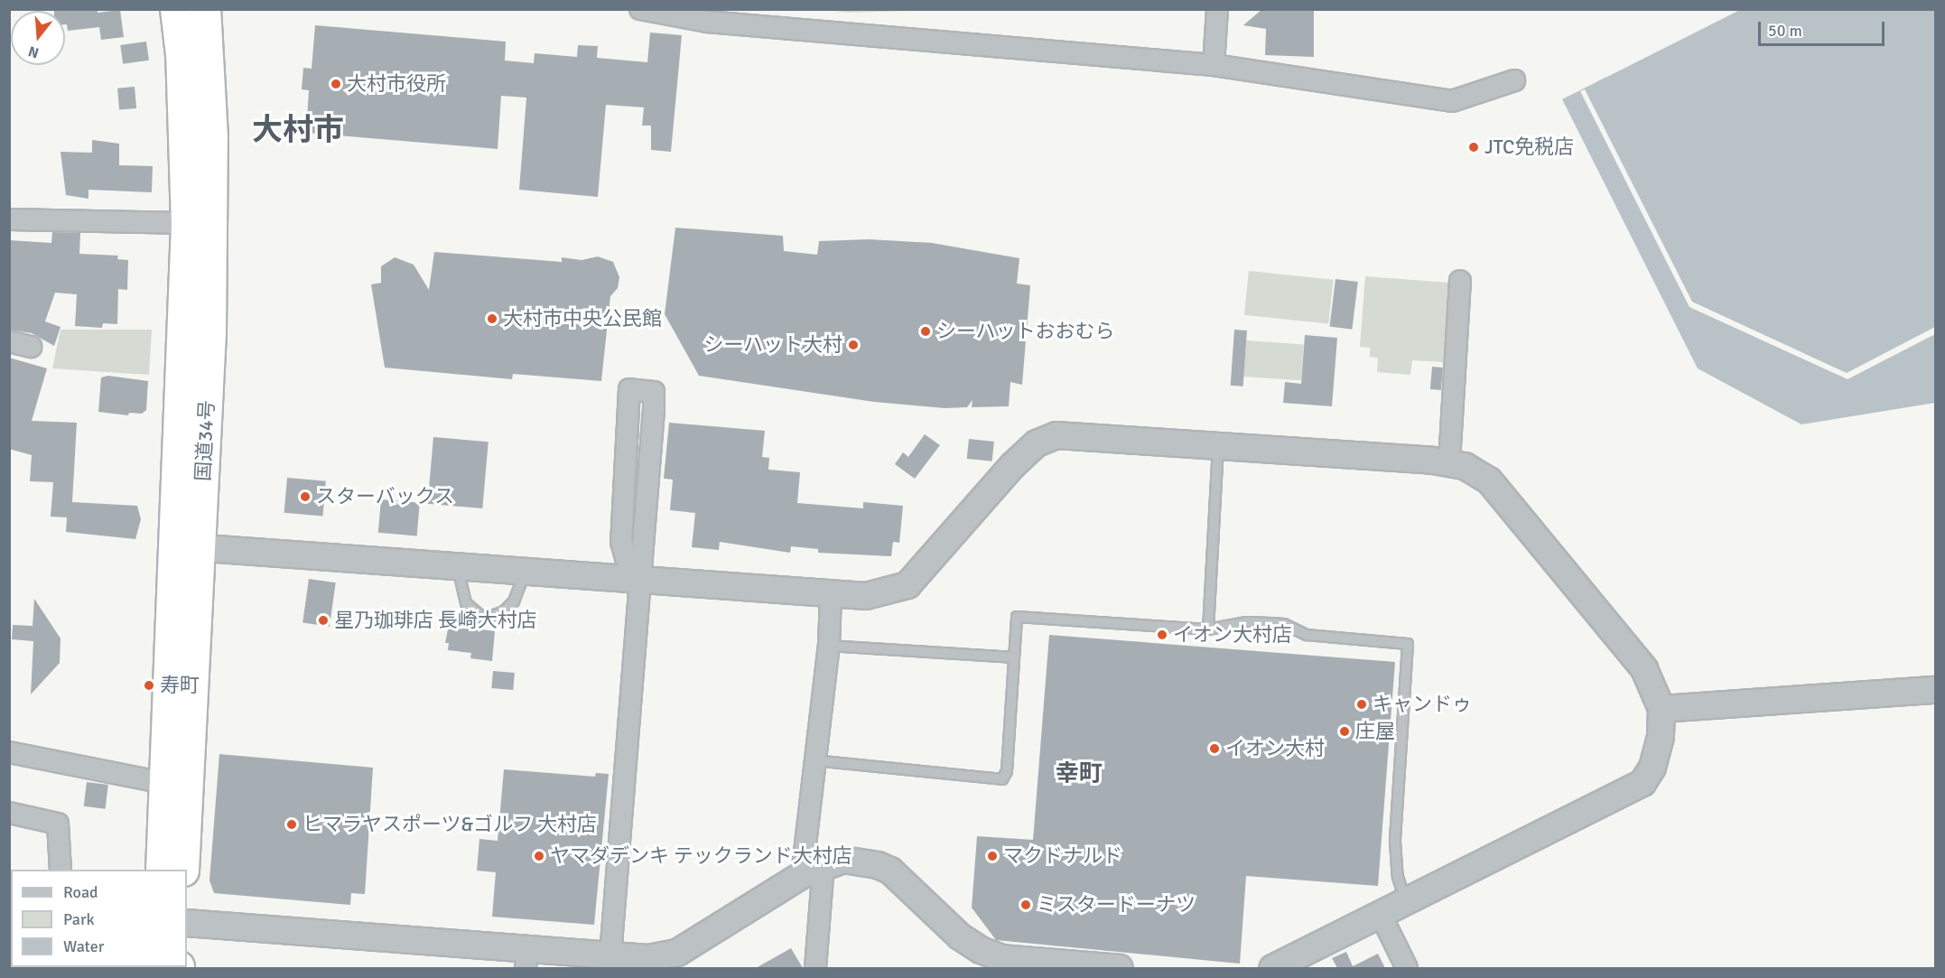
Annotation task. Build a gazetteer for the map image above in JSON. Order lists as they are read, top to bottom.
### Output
{
  "streets": {
    "highway": ["国道34号"]
  },
  "districts": ["大村市", "幸町"],
  "places": [
    "大村市役所",
    "JTC免税店",
    "大村市中央公民館",
    "シーハットおおむら",
    "シーハット大村",
    "スターバックス",
    "星乃珈琲店 長崎大村店",
    "イオン大村店",
    "寿町",
    "キャンドゥ",
    "庄屋",
    "イオン大村",
    "ヒマラヤスポーツ&ゴルフ 大村店",
    "ヤマダデンキ テックランド大村店",
    "マクドナルド",
    "ミスタードーナツ"
  ],
  "legend": ["Road", "Park", "Water"],
  "scale_bar": "50 m",
  "north": "bottom"
}
